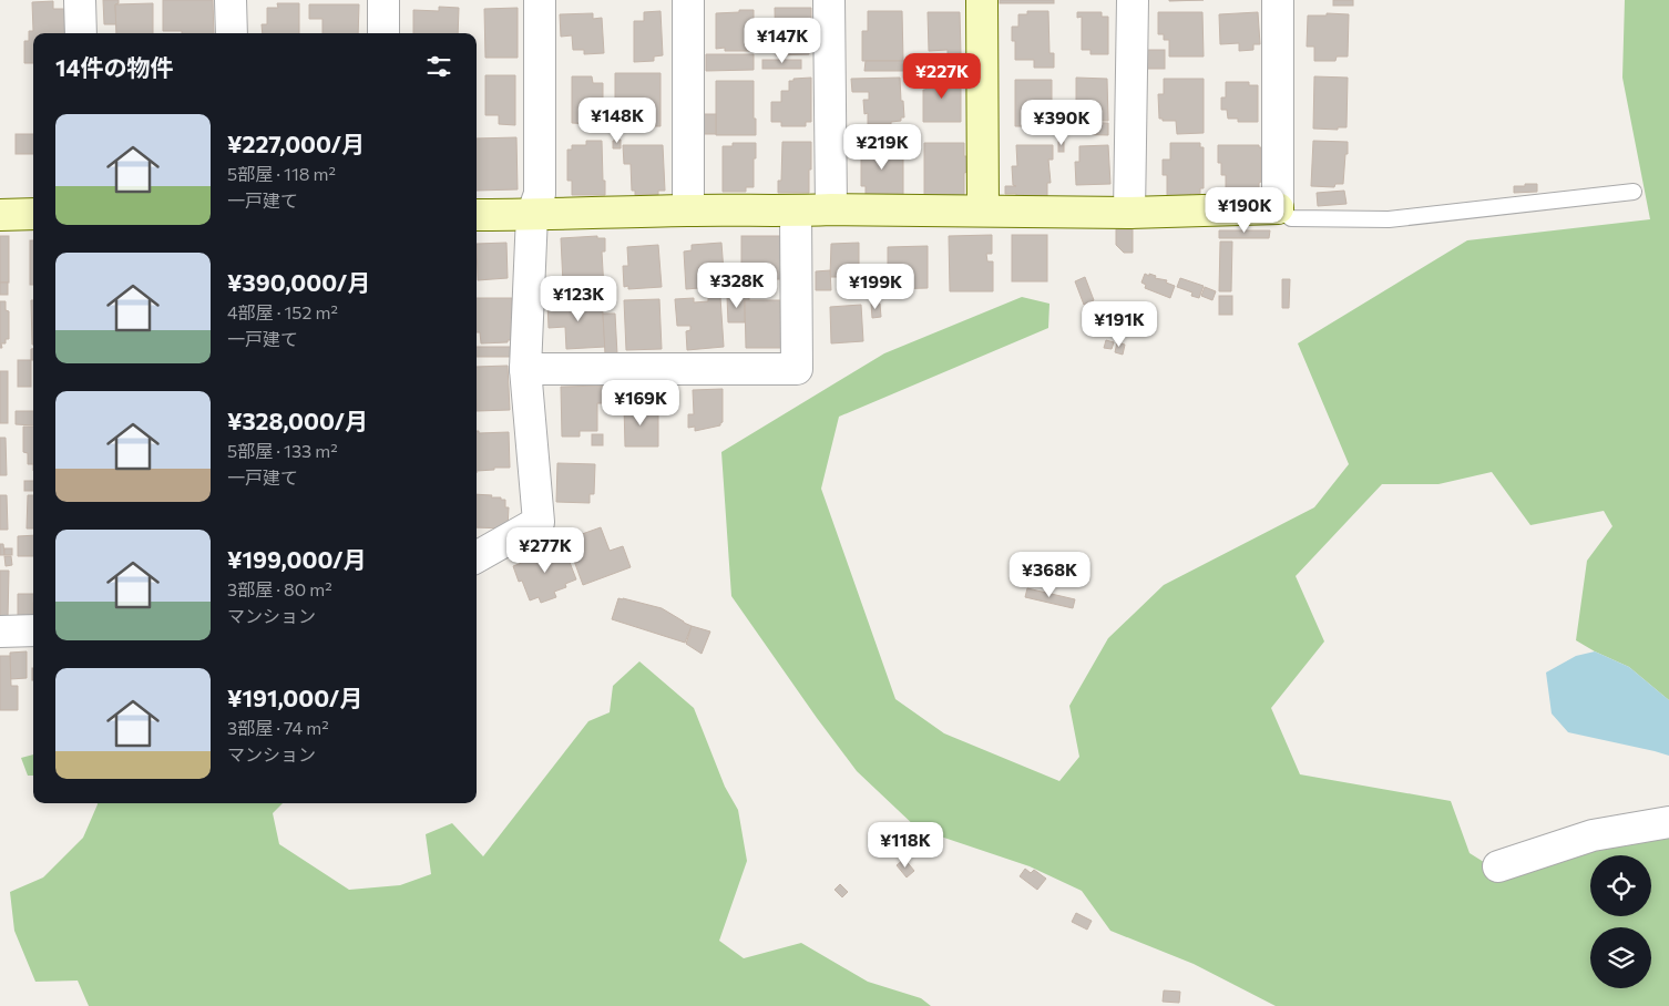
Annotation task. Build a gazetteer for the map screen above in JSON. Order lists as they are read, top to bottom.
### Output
{
  "page": {
    "price": [
      "¥147K",
      "¥227K",
      "¥148K",
      "¥390K",
      "¥219K",
      "¥190K",
      "¥328K",
      "¥199K",
      "¥123K",
      "¥191K",
      "¥169K",
      "¥277K",
      "¥368K",
      "¥118K"
    ],
    "heading": "14件の物件",
    "list": [
      {
        "name": "¥227,000/月",
        "note": "5部屋 · 118 m² · 一戸建て"
      },
      {
        "name": "¥390,000/月",
        "note": "4部屋 · 152 m² · 一戸建て"
      },
      {
        "name": "¥328,000/月",
        "note": "5部屋 · 133 m² · 一戸建て"
      },
      {
        "name": "¥199,000/月",
        "note": "3部屋 · 80 m² · マンション"
      },
      {
        "name": "¥191,000/月",
        "note": "3部屋 · 74 m² · マンション"
      }
    ]
  }
}
